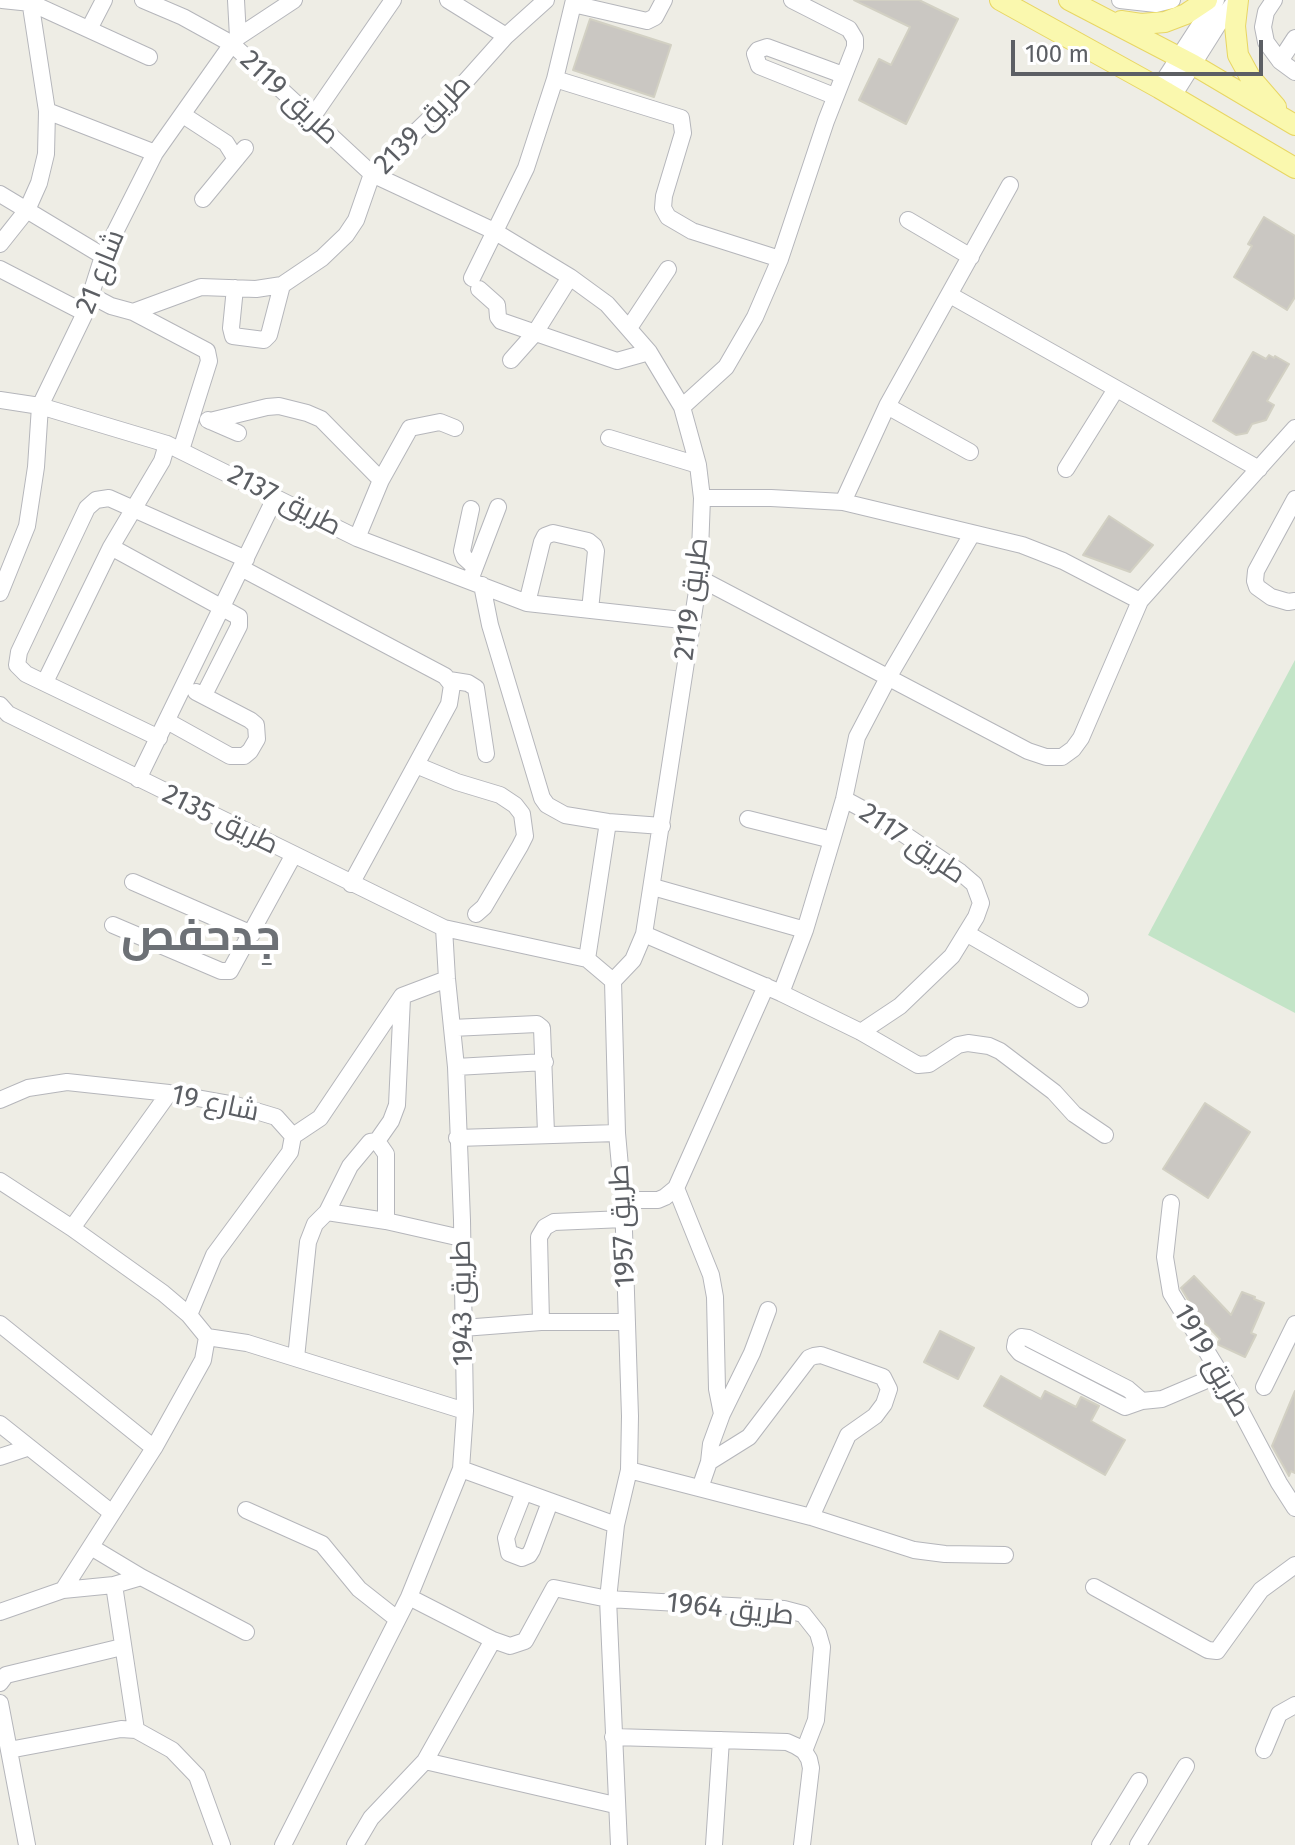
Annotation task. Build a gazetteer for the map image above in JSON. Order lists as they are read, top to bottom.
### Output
{
  "streets": {
    "street": [
      "طريق 2119",
      "طريق 2139",
      "شارع 21",
      "طريق 2137",
      "طريق 2135",
      "طريق 2117",
      "شارع 19",
      "طريق 1957",
      "طريق 1943",
      "طريق 1919",
      "طريق 1964"
    ]
  },
  "crossings": [
    ["طريق 2119", "طريق 2139"],
    ["طريق 2119", "شارع 21"],
    ["طريق 2119", "طريق 2137"],
    ["طريق 2119", "طريق 1957"],
    ["شارع 21", "طريق 2137"],
    ["طريق 2135", "طريق 1943"],
    ["طريق 1957", "طريق 1964"]
  ],
  "districts": ["جِدحفص"],
  "scale_bar": "100 m"
}
